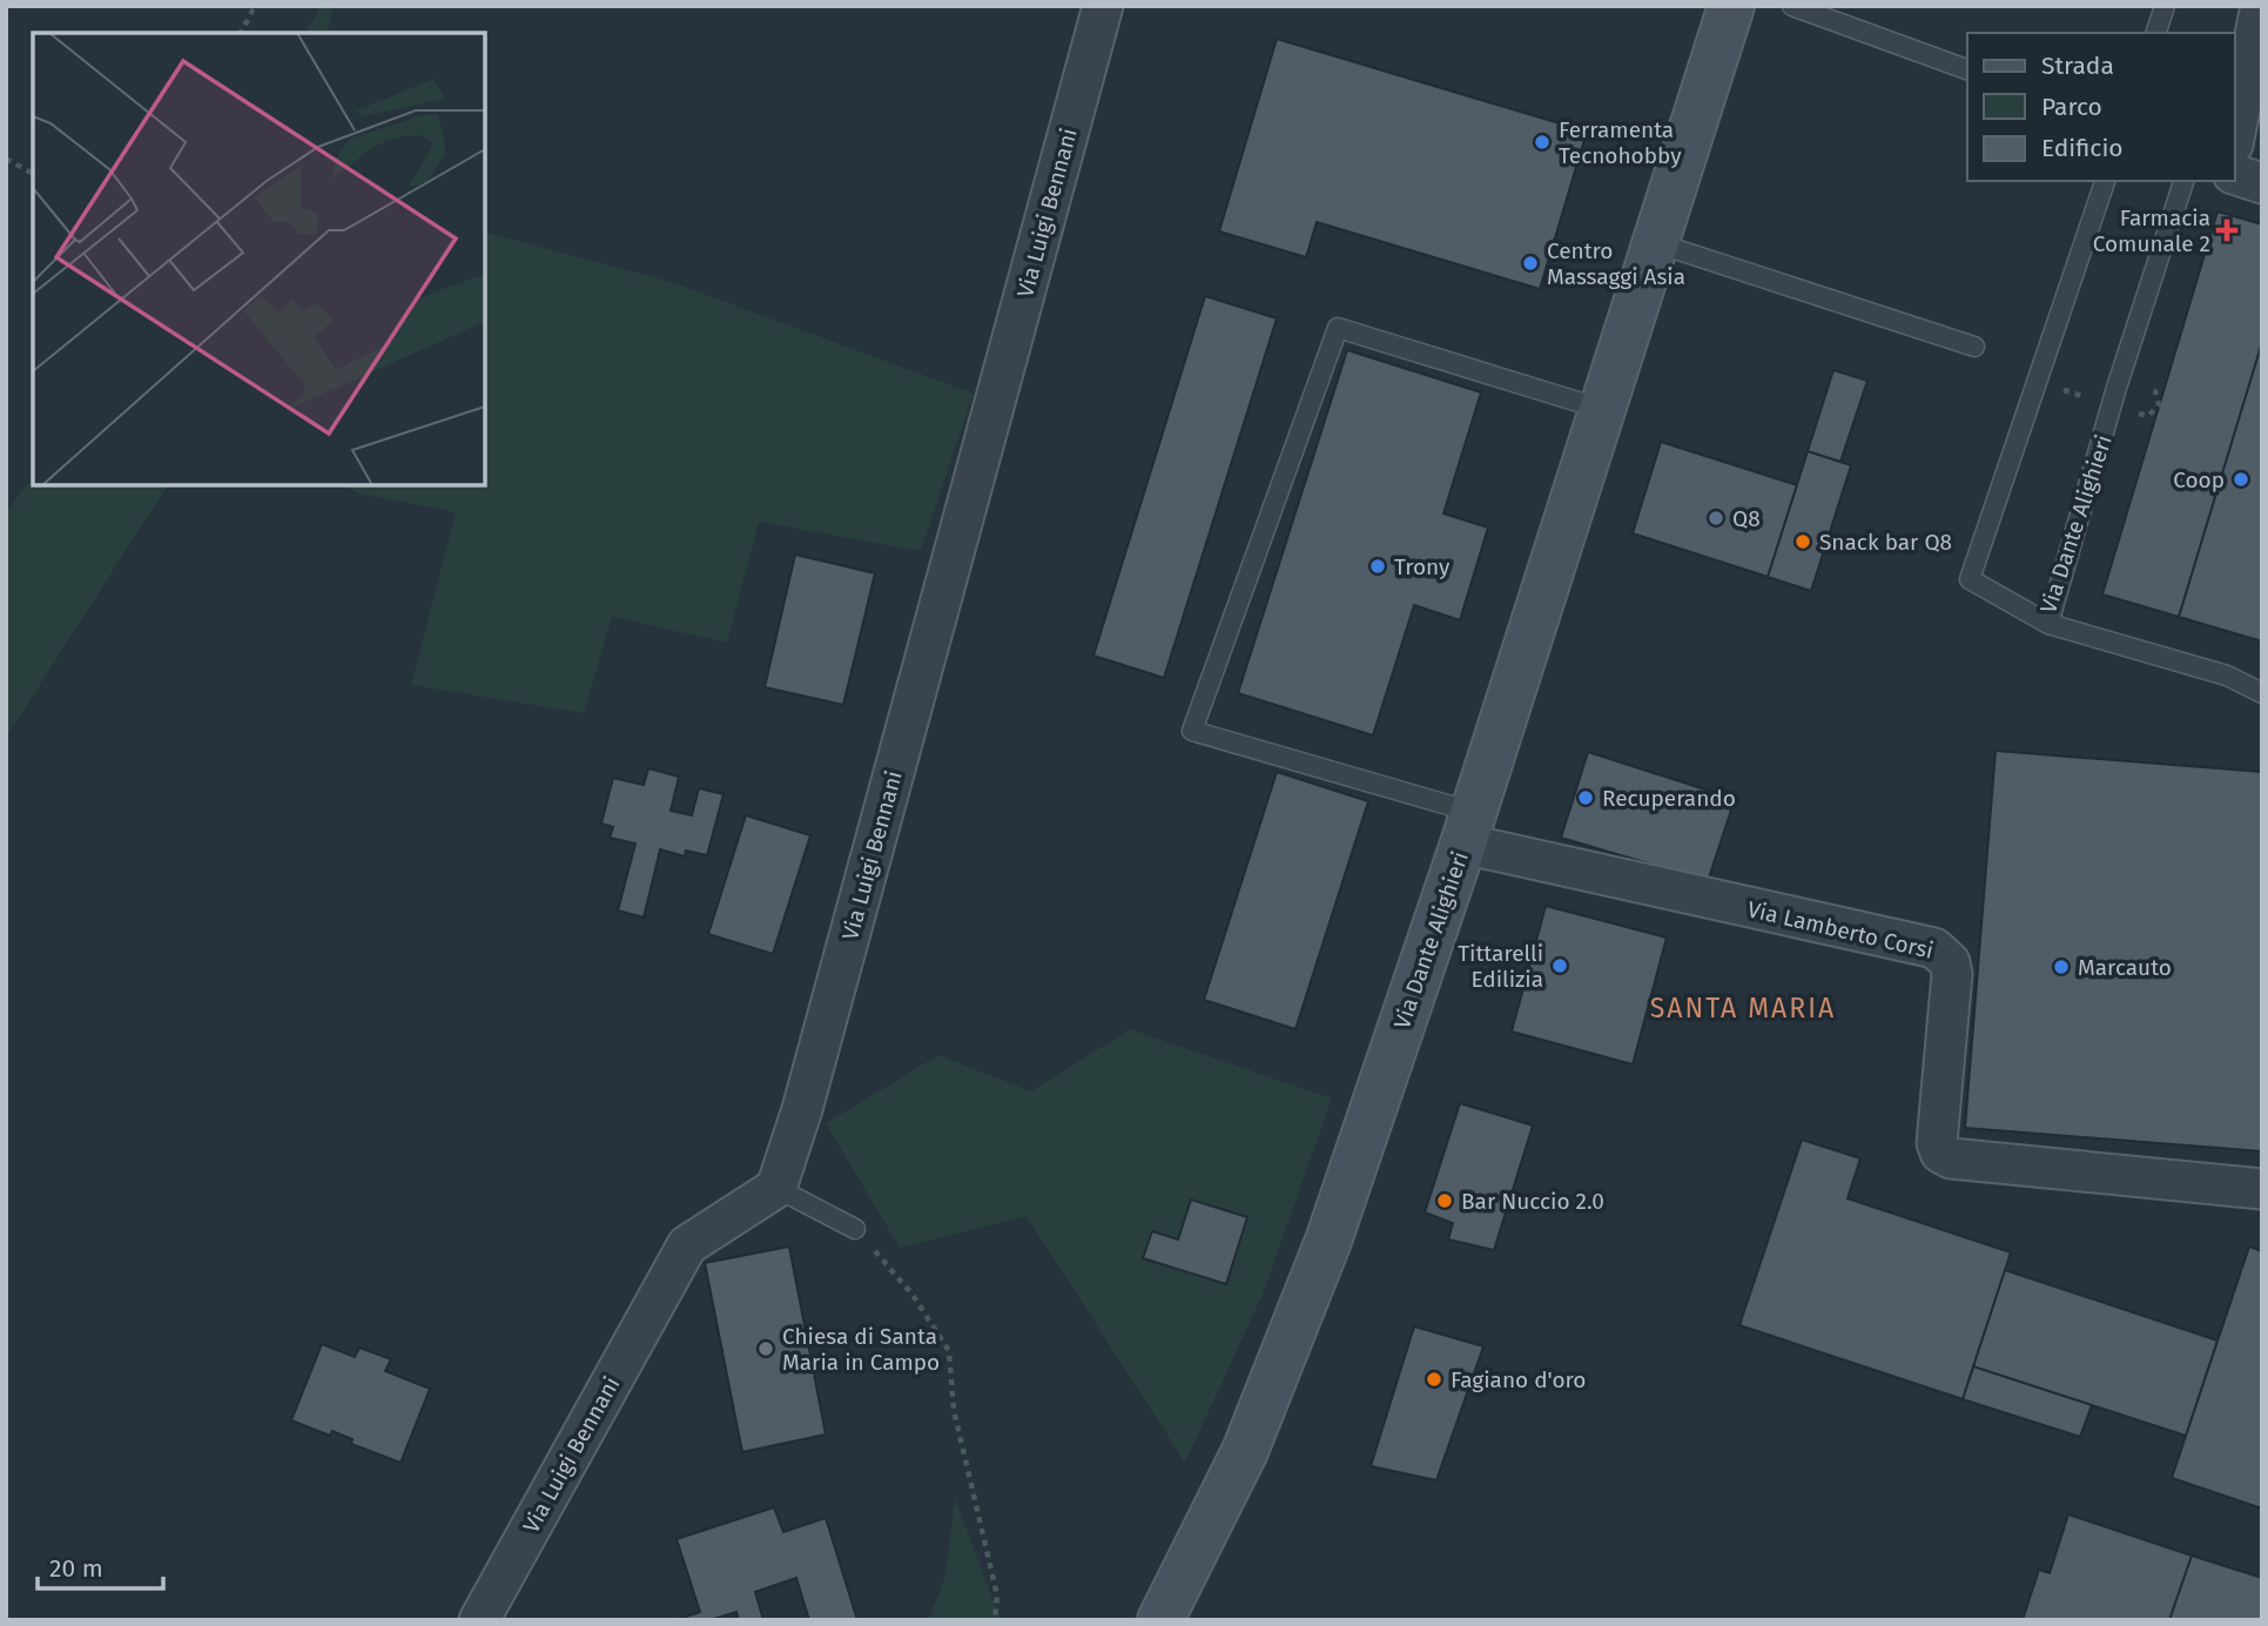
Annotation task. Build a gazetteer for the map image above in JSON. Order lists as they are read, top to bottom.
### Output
{
  "streets": {
    "main road": ["Via Dante Alighieri"],
    "street": ["Via Luigi Bennani", "Via Lamberto Corsi"]
  },
  "crossings": [
    ["Via Dante Alighieri", "Via Lamberto Corsi"]
  ],
  "districts": ["SANTA MARIA"],
  "places": {
    "other": [
      "Ferramenta Tecnohobby",
      "Centro Massaggi Asia",
      "Coop",
      "Q8",
      "Snack bar Q8",
      "Trony",
      "Recuperando",
      "Tittarelli Edilizia",
      "Marcauto",
      "Bar Nuccio 2.0",
      "Chiesa di Santa Maria in Campo",
      "Fagiano d'oro"
    ],
    "health": ["Farmacia Comunale 2"]
  },
  "legend": ["Strada", "Parco", "Edificio"],
  "scale_bar": "20 m"
}
